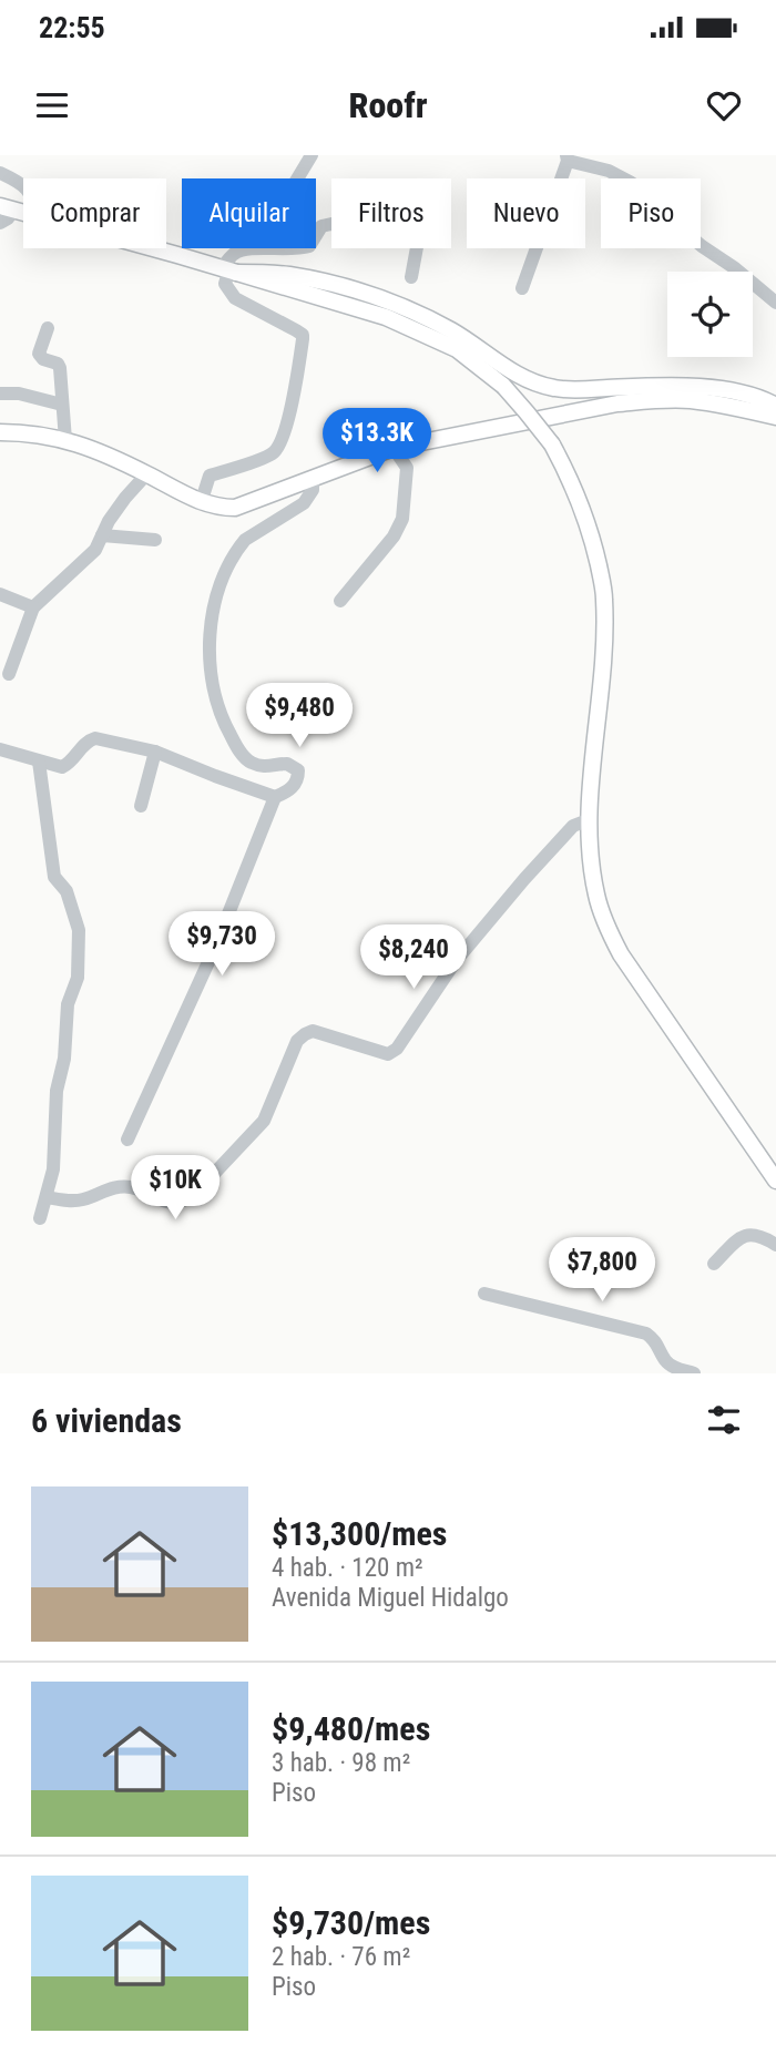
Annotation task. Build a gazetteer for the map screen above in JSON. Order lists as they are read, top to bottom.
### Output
{
  "page": {
    "status": "22:55",
    "header": "Roofr",
    "chip": [
      "Comprar",
      "Alquilar",
      "Filtros",
      "Nuevo",
      "Piso"
    ],
    "price": [
      "$13.3K",
      "$9,480",
      "$9,730",
      "$8,240",
      "$10K",
      "$7,800"
    ],
    "heading": "6 viviendas",
    "list": [
      {
        "name": "$13,300/mes",
        "note": "4 hab. · 120 m² · Avenida Miguel Hidalgo"
      },
      {
        "name": "$9,480/mes",
        "note": "3 hab. · 98 m² · Piso"
      },
      {
        "name": "$9,730/mes",
        "note": "2 hab. · 76 m² · Piso"
      }
    ]
  }
}
